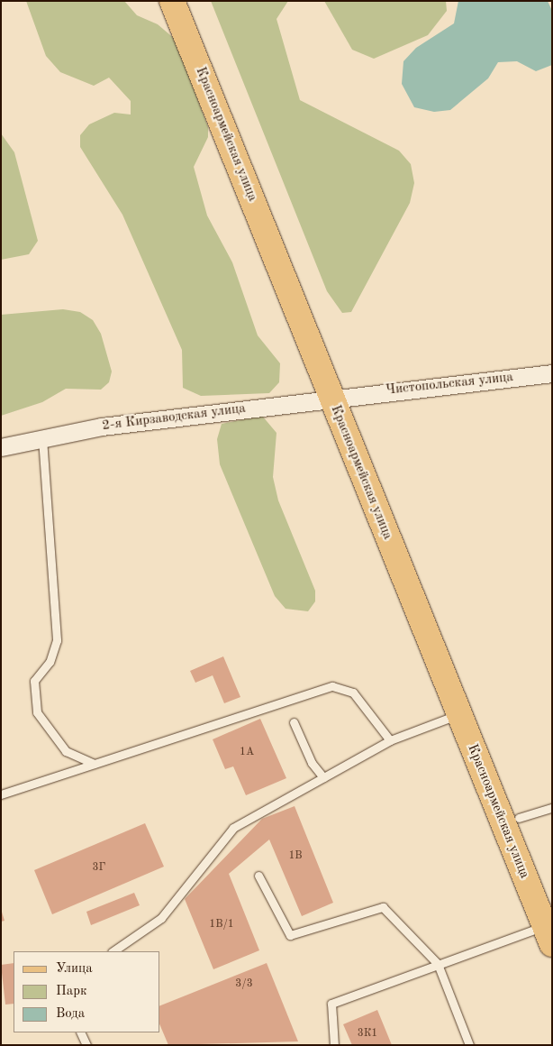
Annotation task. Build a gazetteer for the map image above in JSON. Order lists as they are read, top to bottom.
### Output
{
  "streets": {
    "main road": ["Красноармейская улица"],
    "street": ["Чистопольская улица", "2-я Кирзаводская улица"]
  },
  "crossings": [
    ["Красноармейская улица", "Чистопольская улица"],
    ["Красноармейская улица", "2-я Кирзаводская улица"],
    ["Чистопольская улица", "2-я Кирзаводская улица"]
  ],
  "house_numbers": [
    "1А",
    "1В",
    "3Г",
    "1В/1",
    "3/3",
    "3К1"
  ],
  "legend": ["Улица", "Парк", "Вода"]
}
